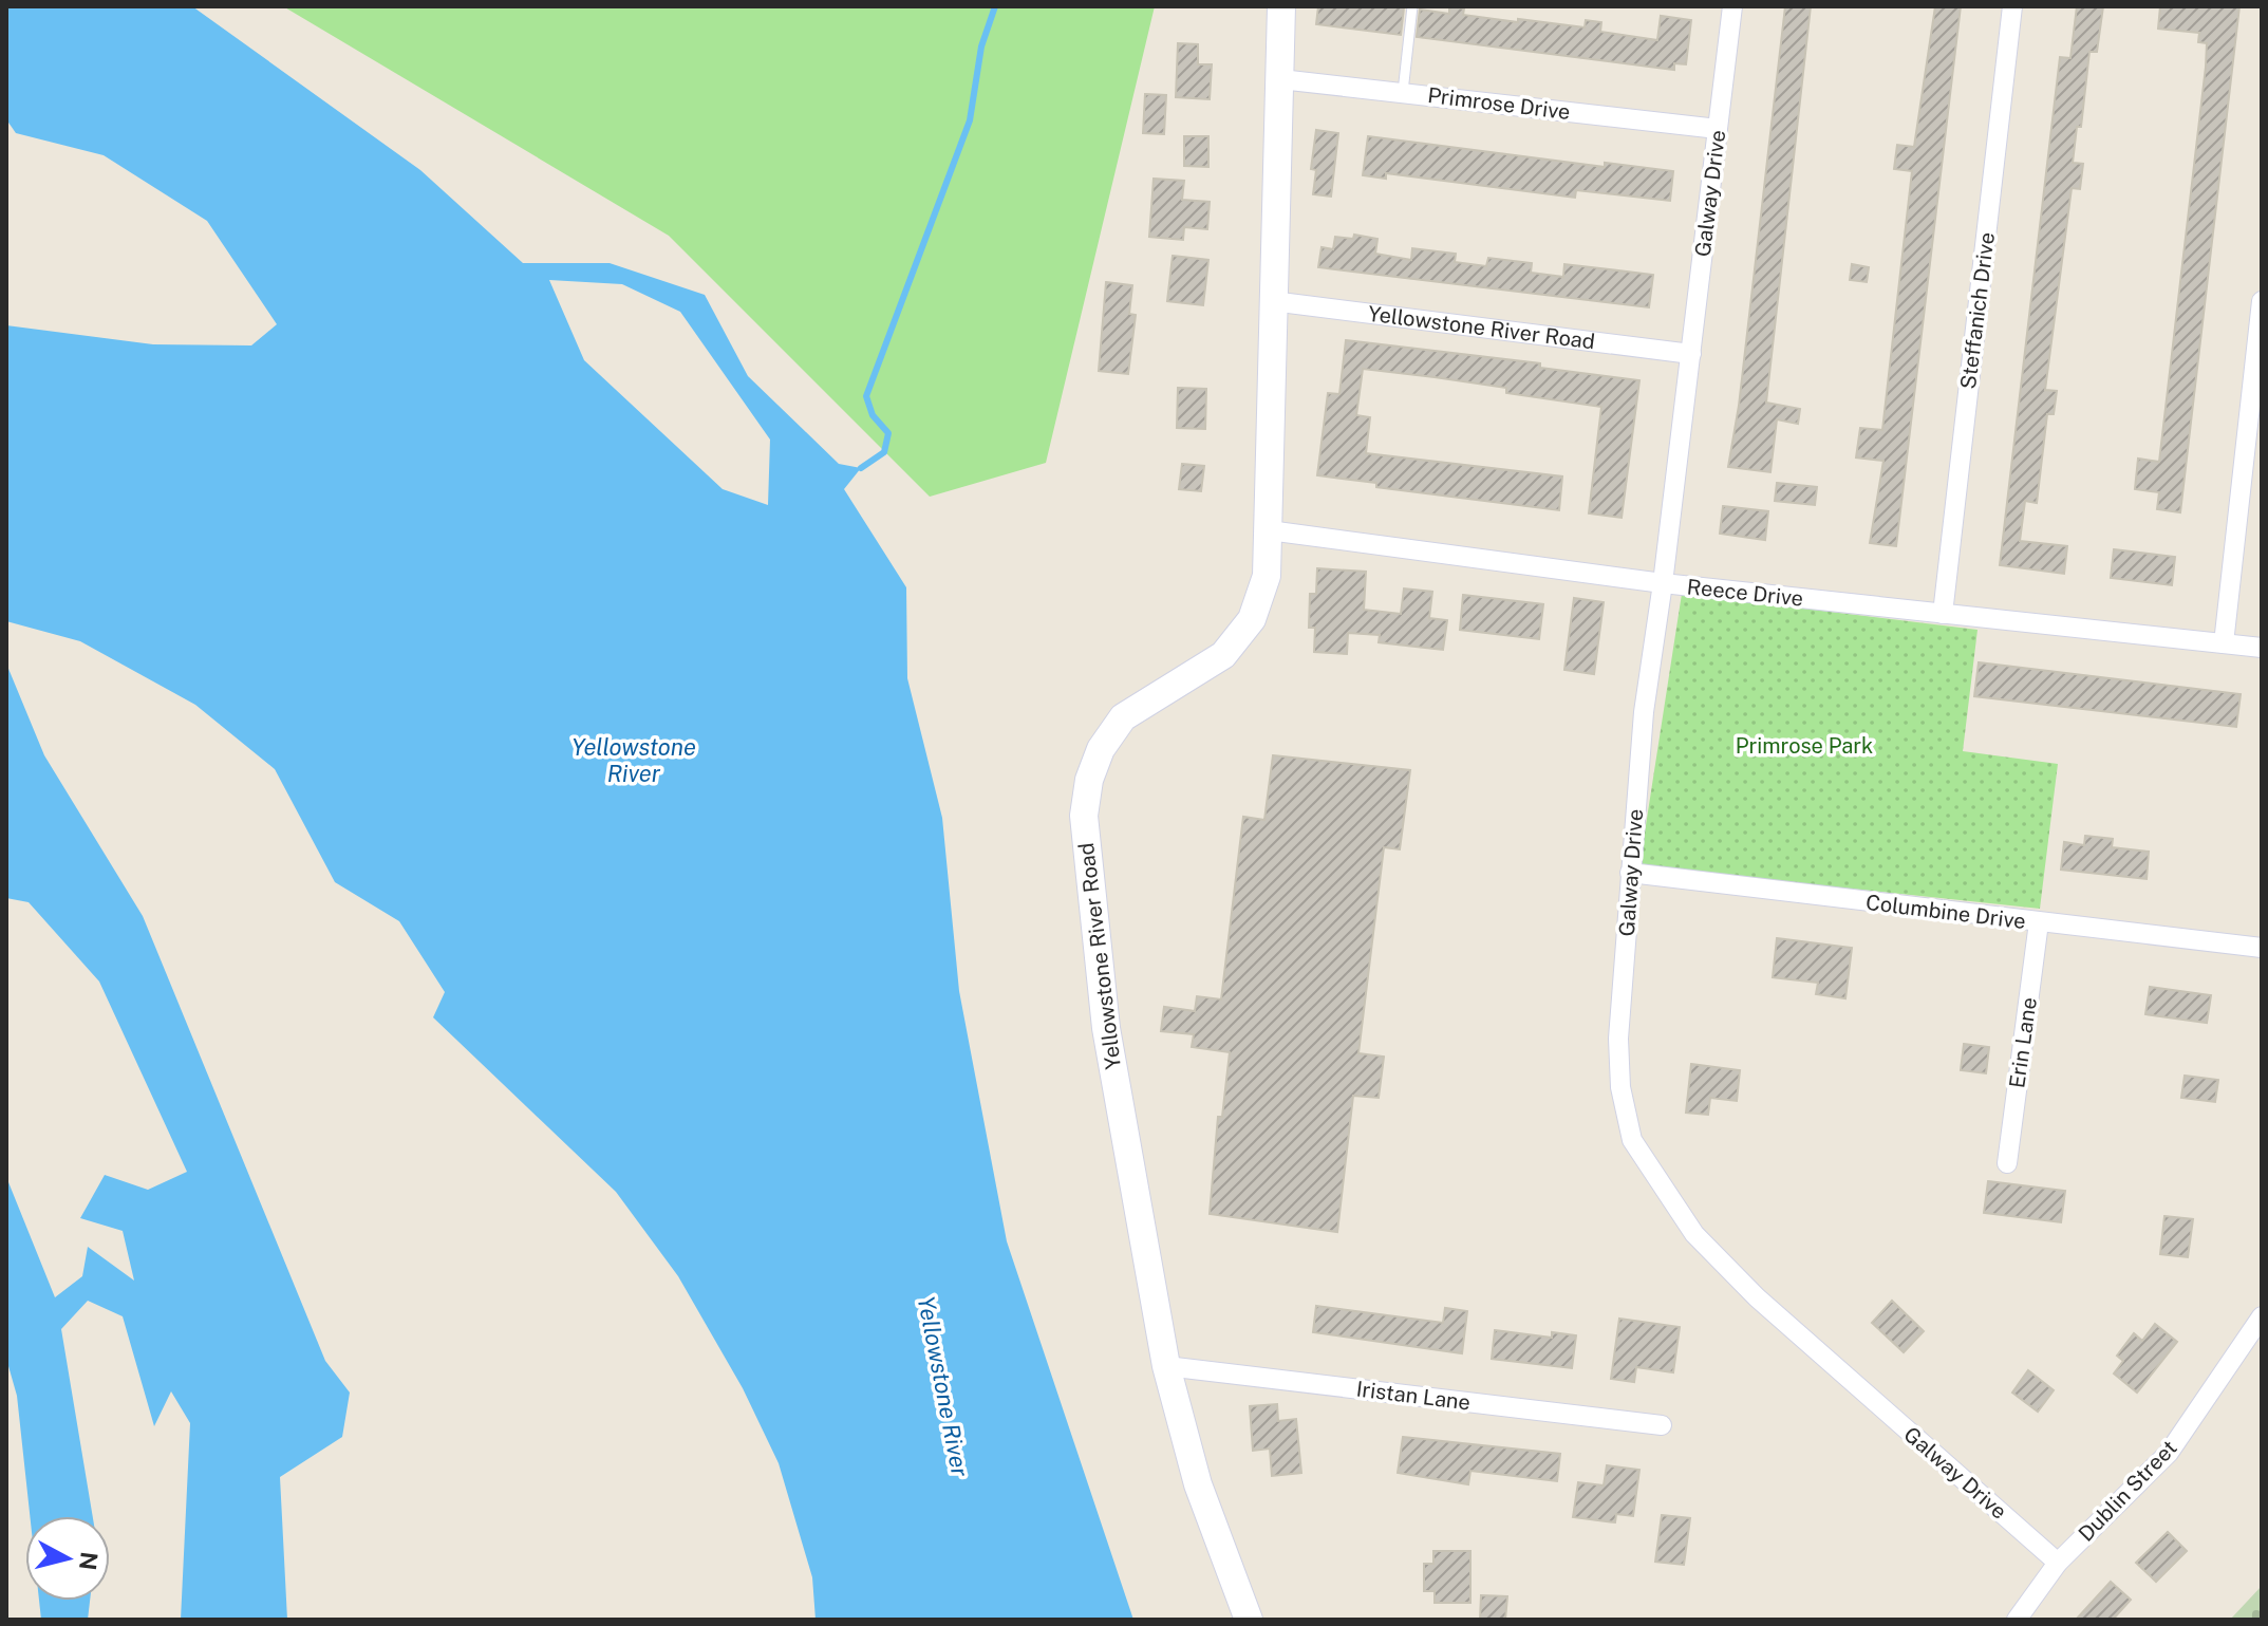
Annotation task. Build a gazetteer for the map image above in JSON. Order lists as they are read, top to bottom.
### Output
{
  "streets": {
    "street": [
      "Primrose Drive",
      "Galway Drive",
      "Steffanich Drive",
      "Yellowstone River Road",
      "Reece Drive",
      "Columbine Drive",
      "Erin Lane",
      "Iristan Lane",
      "Dublin Street"
    ]
  },
  "crossings": [
    ["Primrose Drive", "Galway Drive"],
    ["Primrose Drive", "Yellowstone River Road"],
    ["Galway Drive", "Yellowstone River Road"],
    ["Galway Drive", "Reece Drive"],
    ["Galway Drive", "Columbine Drive"],
    ["Galway Drive", "Dublin Street"],
    ["Steffanich Drive", "Reece Drive"],
    ["Yellowstone River Road", "Reece Drive"],
    ["Yellowstone River Road", "Iristan Lane"],
    ["Columbine Drive", "Erin Lane"]
  ],
  "water": ["Yellowstone River"],
  "parks": ["Primrose Park"],
  "north": "right"
}
